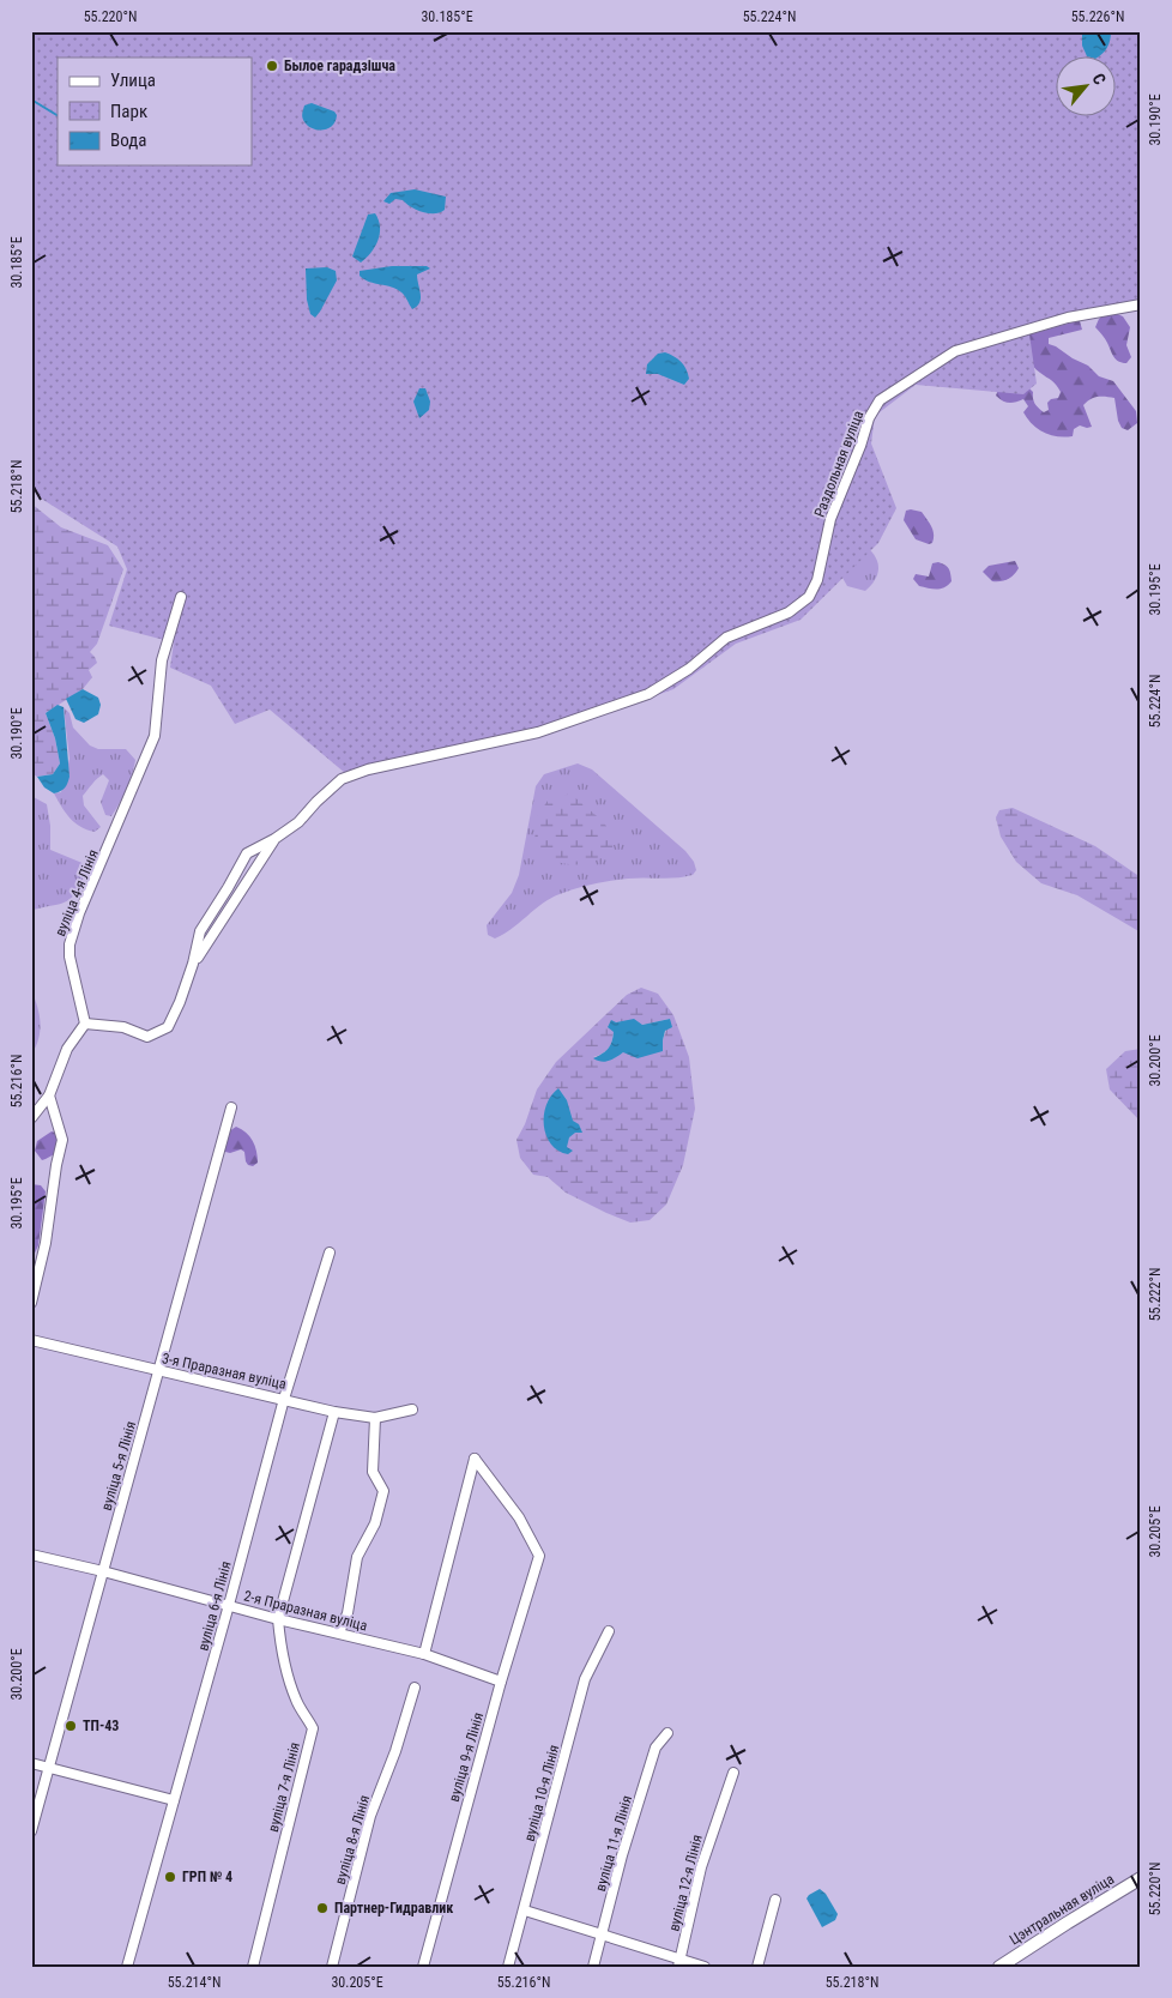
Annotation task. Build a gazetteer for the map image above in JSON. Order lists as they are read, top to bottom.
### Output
{
  "streets": {
    "street": [
      "Раздольная вуліца",
      "вуліца 4-я Лінія",
      "3-я Праразная вуліца",
      "вуліца 5-я Лінія",
      "вуліца 6-я Лінія",
      "2-я Праразная вуліца",
      "вуліца 9-я Лінія",
      "вуліца 7-я Лінія",
      "вуліца 10-я Лінія",
      "вуліца 8-я Лінія",
      "вуліца 11-я Лінія",
      "вуліца 12-я Лінія",
      "Цэнтральная вуліца"
    ]
  },
  "crossings": [
    ["3-я Праразная вуліца", "вуліца 5-я Лінія"],
    ["3-я Праразная вуліца", "вуліца 6-я Лінія"],
    ["вуліца 5-я Лінія", "2-я Праразная вуліца"],
    ["вуліца 6-я Лінія", "2-я Праразная вуліца"],
    ["2-я Праразная вуліца", "вуліца 9-я Лінія"],
    ["2-я Праразная вуліца", "вуліца 7-я Лінія"]
  ],
  "places": [
    "Былое гарадзішча",
    "ТП-43",
    "ГРП № 4",
    "Партнер-Гидравлик"
  ],
  "legend": ["Улица", "Парк", "Вода"],
  "north": "top right",
  "coordinates": [
    "55.220°N",
    "30.185°E",
    "55.224°N",
    "55.226°N",
    "30.190°E",
    "55.218°N",
    "30.195°E",
    "30.200°E",
    "55.216°N",
    "55.222°N",
    "30.205°E",
    "55.214°N"
  ]
}
